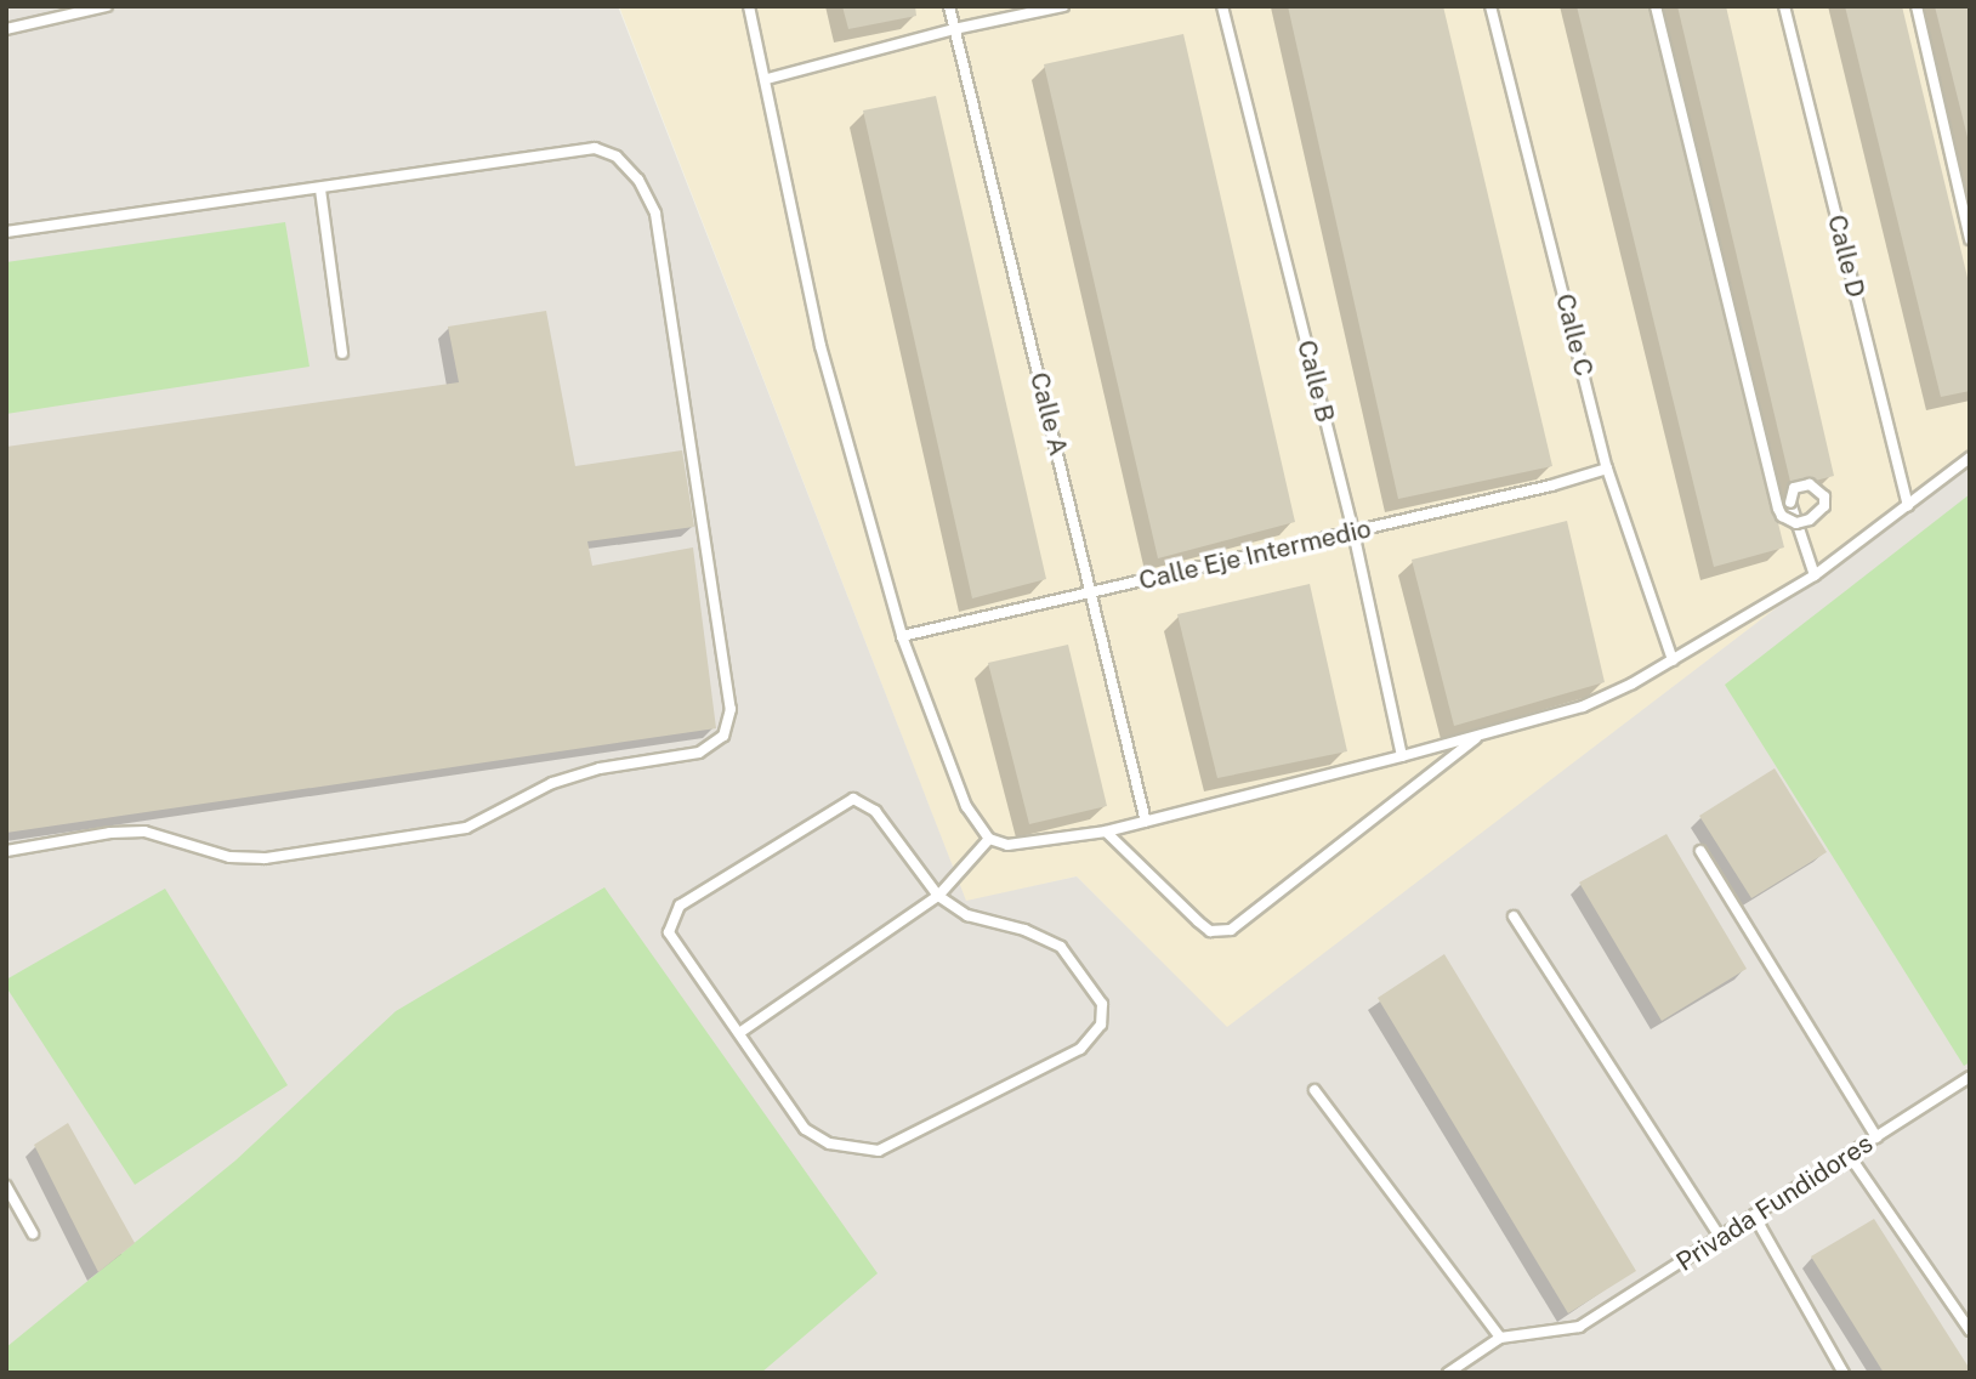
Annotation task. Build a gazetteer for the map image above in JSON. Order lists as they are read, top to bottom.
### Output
{
  "streets": {
    "lane": [
      "Calle D",
      "Calle C",
      "Calle B",
      "Calle A",
      "Calle Eje Intermedio",
      "Privada Fundidores"
    ]
  },
  "crossings": [
    ["Calle C", "Calle Eje Intermedio"],
    ["Calle B", "Calle Eje Intermedio"],
    ["Calle A", "Calle Eje Intermedio"]
  ]
}
